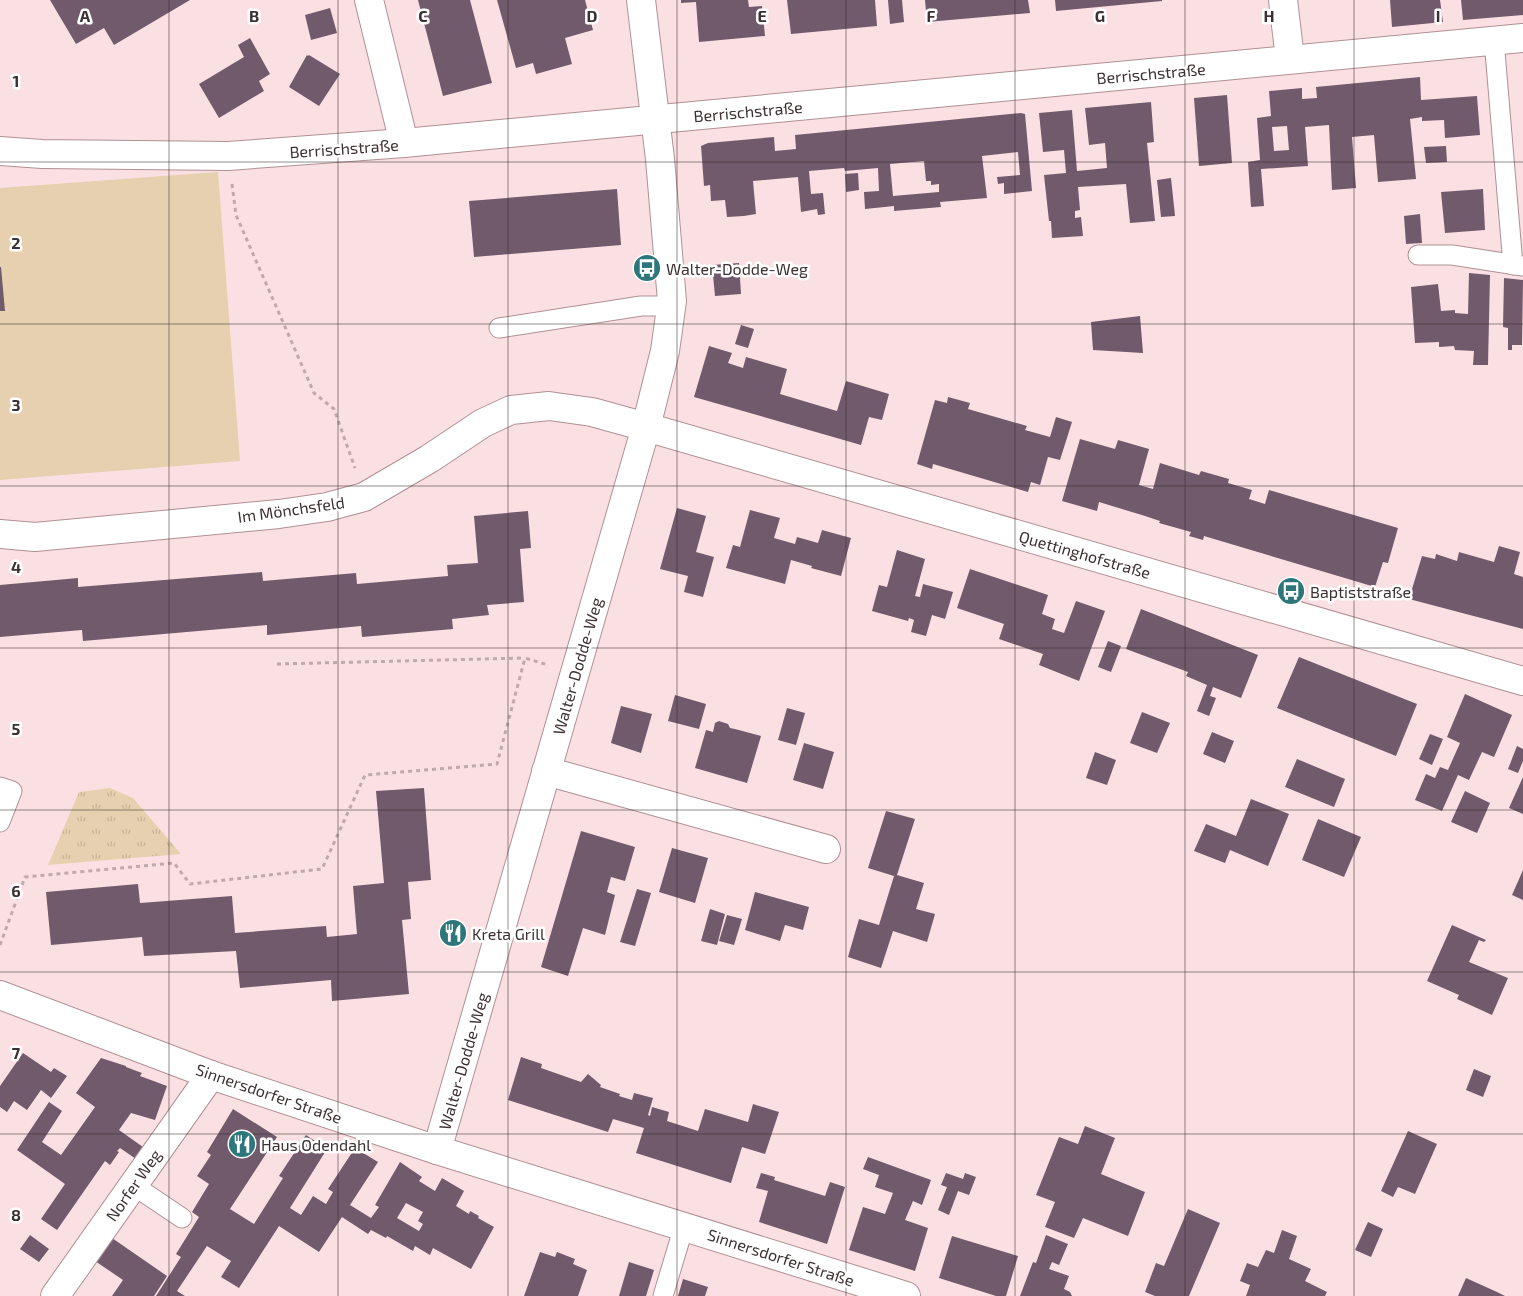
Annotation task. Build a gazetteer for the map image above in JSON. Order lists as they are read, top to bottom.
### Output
{
  "streets": {
    "street": [
      "Berrischstraße",
      "Im Mönchsfeld",
      "Quettinghofstraße",
      "Walter-Dodde-Weg",
      "Sinnersdorfer Straße",
      "Norfer Weg"
    ]
  },
  "crossings": [
    ["Berrischstraße", "Walter-Dodde-Weg"],
    ["Im Mönchsfeld", "Quettinghofstraße"],
    ["Im Mönchsfeld", "Walter-Dodde-Weg"],
    ["Quettinghofstraße", "Walter-Dodde-Weg"],
    ["Walter-Dodde-Weg", "Sinnersdorfer Straße"],
    ["Sinnersdorfer Straße", "Norfer Weg"]
  ],
  "places": {
    "bus stop": ["Walter-Dodde-Weg", "Baptiststraße"],
    "restaurant": ["Kreta Grill", "Haus Odendahl"]
  },
  "grid": {
    "columns": [
      "A",
      "B",
      "C",
      "D",
      "E",
      "F",
      "G",
      "H",
      "I"
    ],
    "rows": [
      "1",
      "2",
      "3",
      "4",
      "5",
      "6",
      "7",
      "8"
    ]
  }
}
